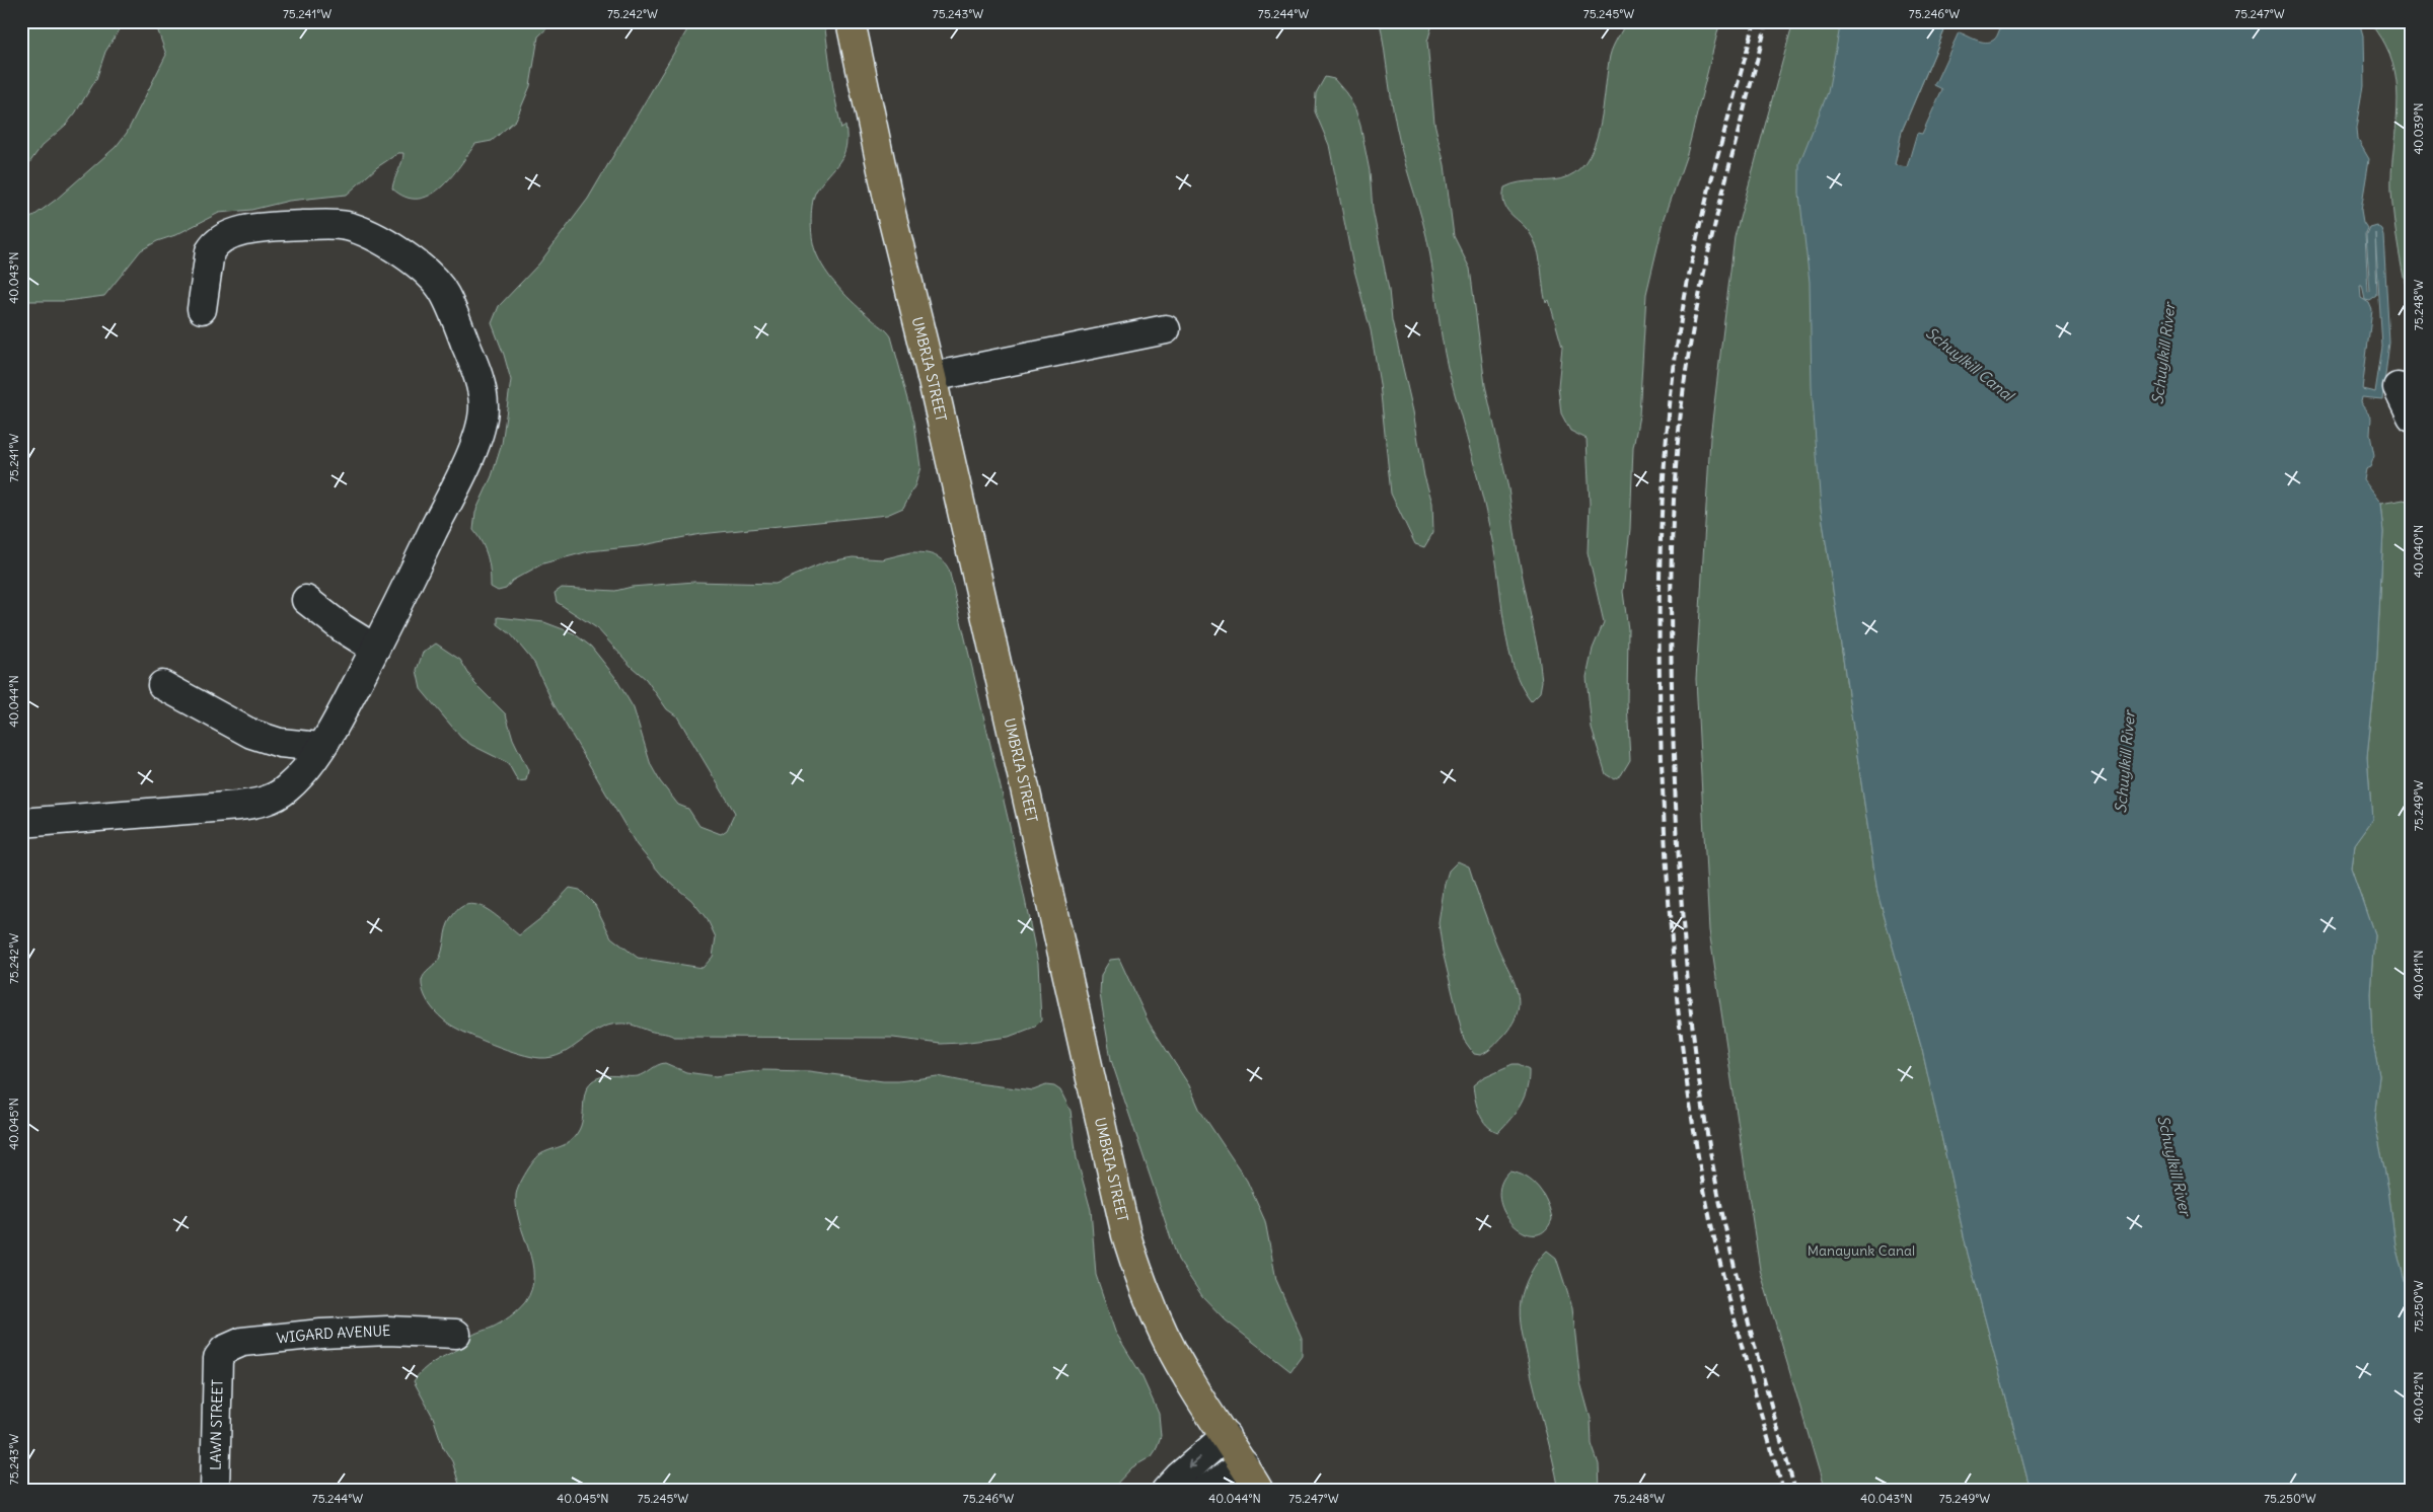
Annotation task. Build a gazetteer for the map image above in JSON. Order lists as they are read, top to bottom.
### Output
{
  "streets": {
    "main road": ["UMBRIA STREET"],
    "street": ["WIGARD AVENUE", "LAWN STREET"]
  },
  "crossings": [
    ["WIGARD AVENUE", "LAWN STREET"]
  ],
  "water": ["Schuylkill River", "Schuylkill Canal"],
  "parks": ["Manayunk Canal"],
  "coordinates": [
    "75.241°W",
    "75.242°W",
    "75.243°W",
    "75.244°W",
    "75.245°W",
    "75.246°W",
    "75.247°W",
    "40.039°N",
    "40.043°N",
    "75.248°W",
    "40.040°N",
    "40.044°N",
    "75.249°W",
    "40.041°N",
    "40.045°N",
    "75.250°W",
    "40.042°N"
  ]
}
